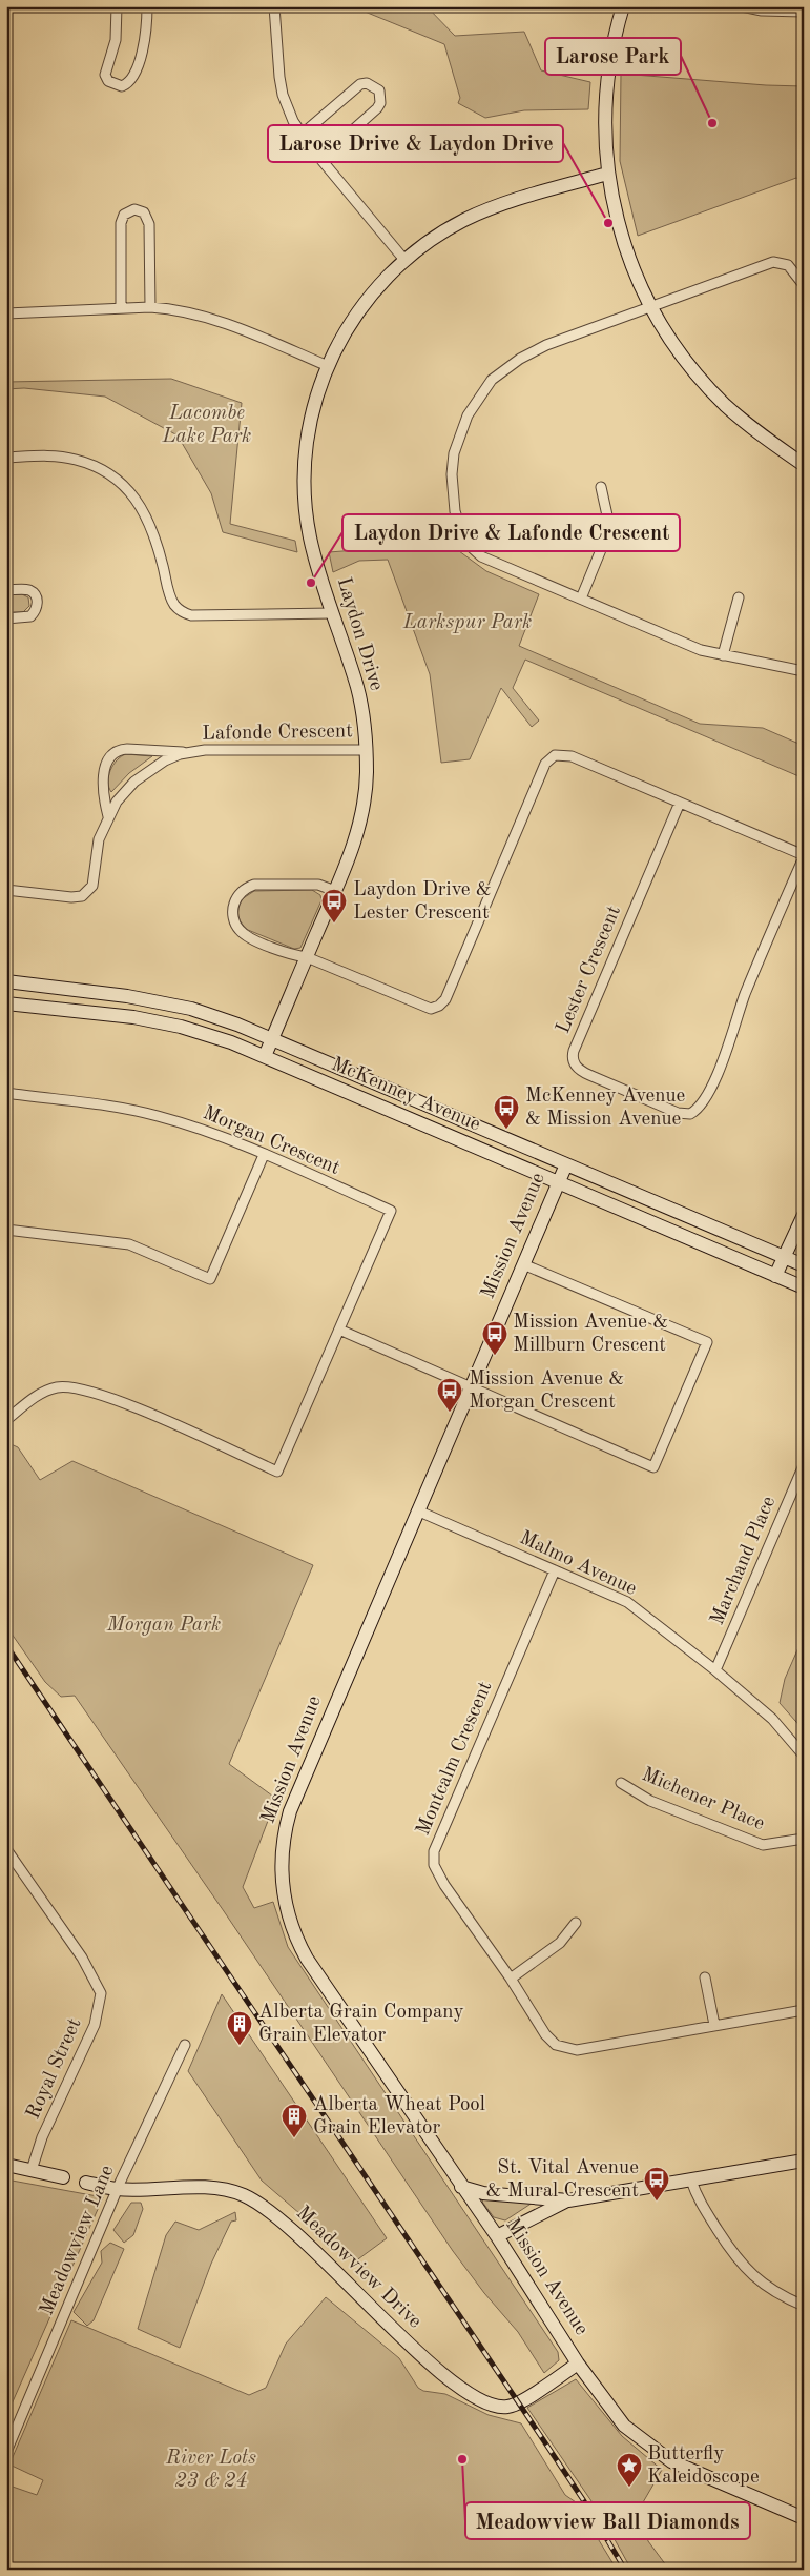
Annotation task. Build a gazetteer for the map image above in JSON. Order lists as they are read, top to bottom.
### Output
{
  "streets": {
    "street": [
      "Laydon Drive",
      "Lafonde Crescent",
      "Lester Crescent",
      "McKenney Avenue",
      "Morgan Crescent",
      "Mission Avenue",
      "Marchand Place",
      "Malmo Avenue",
      "Montcalm Crescent",
      "Michener Place",
      "Royal Street",
      "Meadowview Lane",
      "Meadowview Drive"
    ]
  },
  "crossings": [
    ["Laydon Drive", "Lafonde Crescent"],
    ["Laydon Drive", "Lester Crescent"],
    ["Laydon Drive", "McKenney Avenue"],
    ["McKenney Avenue", "Mission Avenue"],
    ["Mission Avenue", "Malmo Avenue"],
    ["Mission Avenue", "Meadowview Drive"],
    ["Marchand Place", "Malmo Avenue"],
    ["Malmo Avenue", "Montcalm Crescent"],
    ["Meadowview Lane", "Meadowview Drive"]
  ],
  "parks": [
    "Lacombe Lake Park",
    "Larkspur Park",
    "Morgan Park",
    "River Lots 23 & 24"
  ],
  "places": {
    "other": [
      "Larose Park",
      "Larose Drive & Laydon Drive",
      "Laydon Drive & Lafonde Crescent",
      "Meadowview Ball Diamonds"
    ],
    "bus stop": [
      "Laydon Drive & Lester Crescent",
      "McKenney Avenue & Mission Avenue",
      "Mission Avenue & Millburn Crescent",
      "Mission Avenue & Morgan Crescent",
      "St. Vital Avenue & Mural Crescent"
    ],
    "building": ["Alberta Grain Company Grain Elevator", "Alberta Wheat Pool Grain Elevator"],
    "place": ["Butterfly Kaleidoscope"]
  }
}
